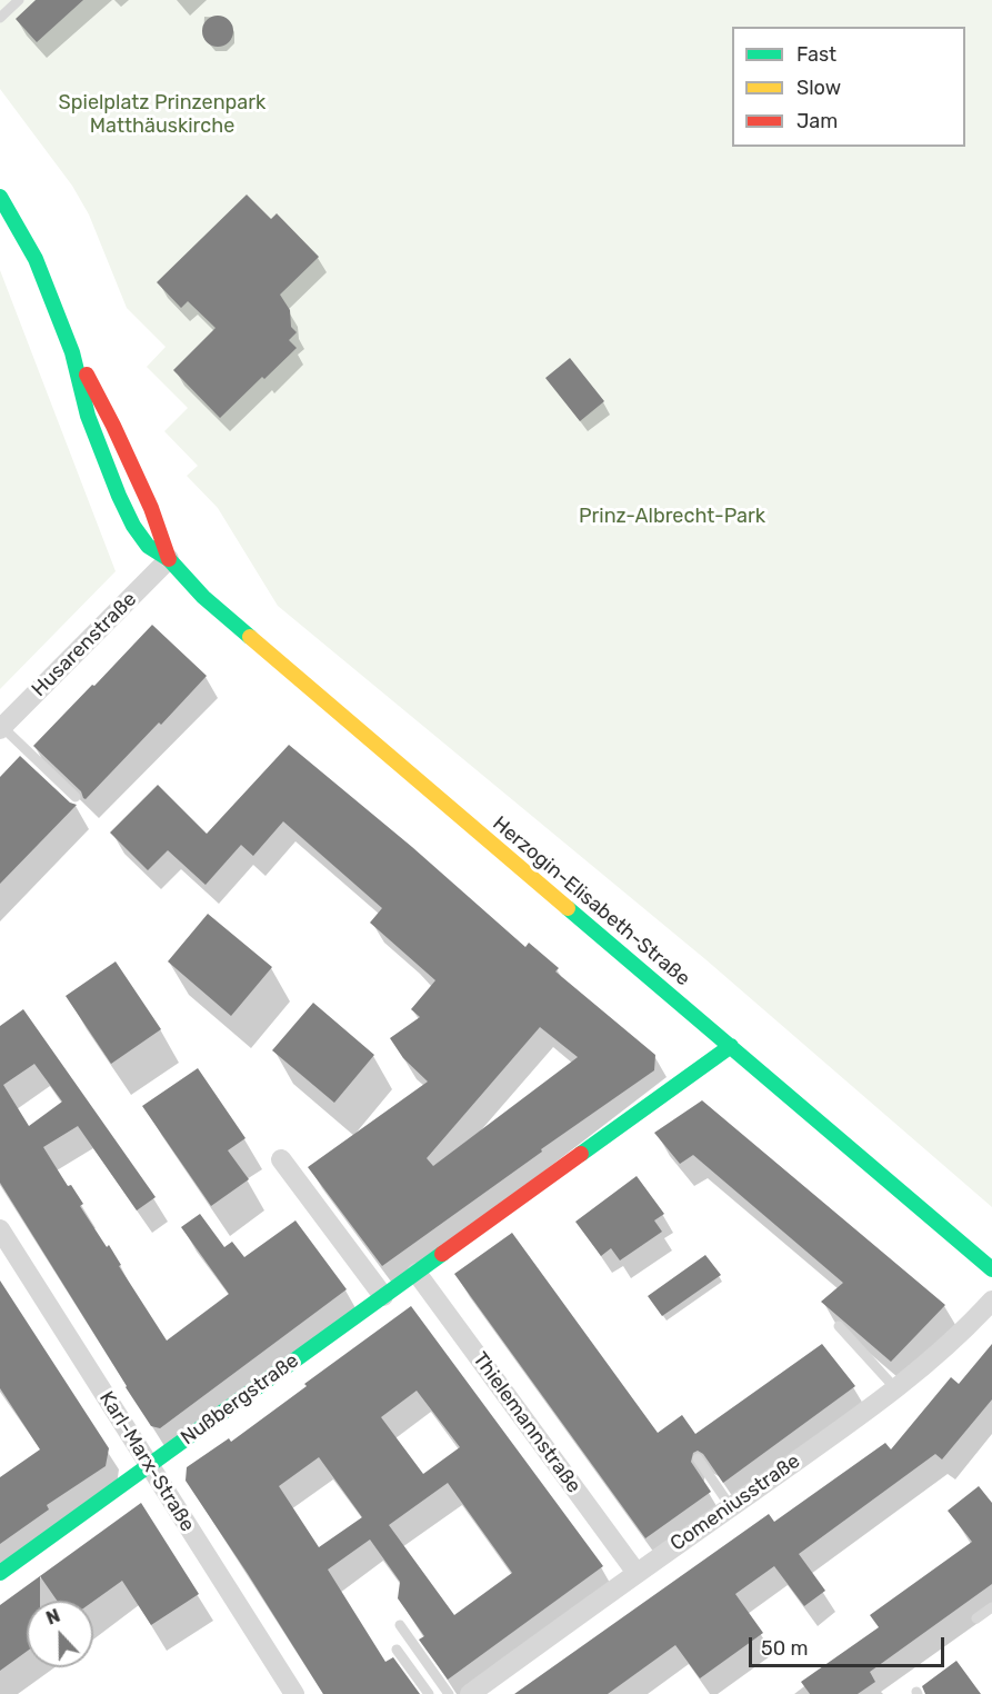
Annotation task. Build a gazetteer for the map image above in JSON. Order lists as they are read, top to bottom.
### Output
{
  "streets": {
    "street": [
      "Husarenstraße",
      "Herzogin-Elisabeth-Straße",
      "Nußbergstraße",
      "Thielemannstraße",
      "Karl-Marx-Straße",
      "Comeniusstraße"
    ]
  },
  "crossings": [
    ["Husarenstraße", "Herzogin-Elisabeth-Straße"],
    ["Herzogin-Elisabeth-Straße", "Nußbergstraße"],
    ["Nußbergstraße", "Thielemannstraße"],
    ["Nußbergstraße", "Karl-Marx-Straße"],
    ["Thielemannstraße", "Comeniusstraße"]
  ],
  "parks": ["Spielplatz Prinzenpark Matthäuskirche", "Prinz-Albrecht-Park"],
  "legend": ["Fast", "Slow", "Jam"],
  "scale_bar": "50 m",
  "north": "top"
}
